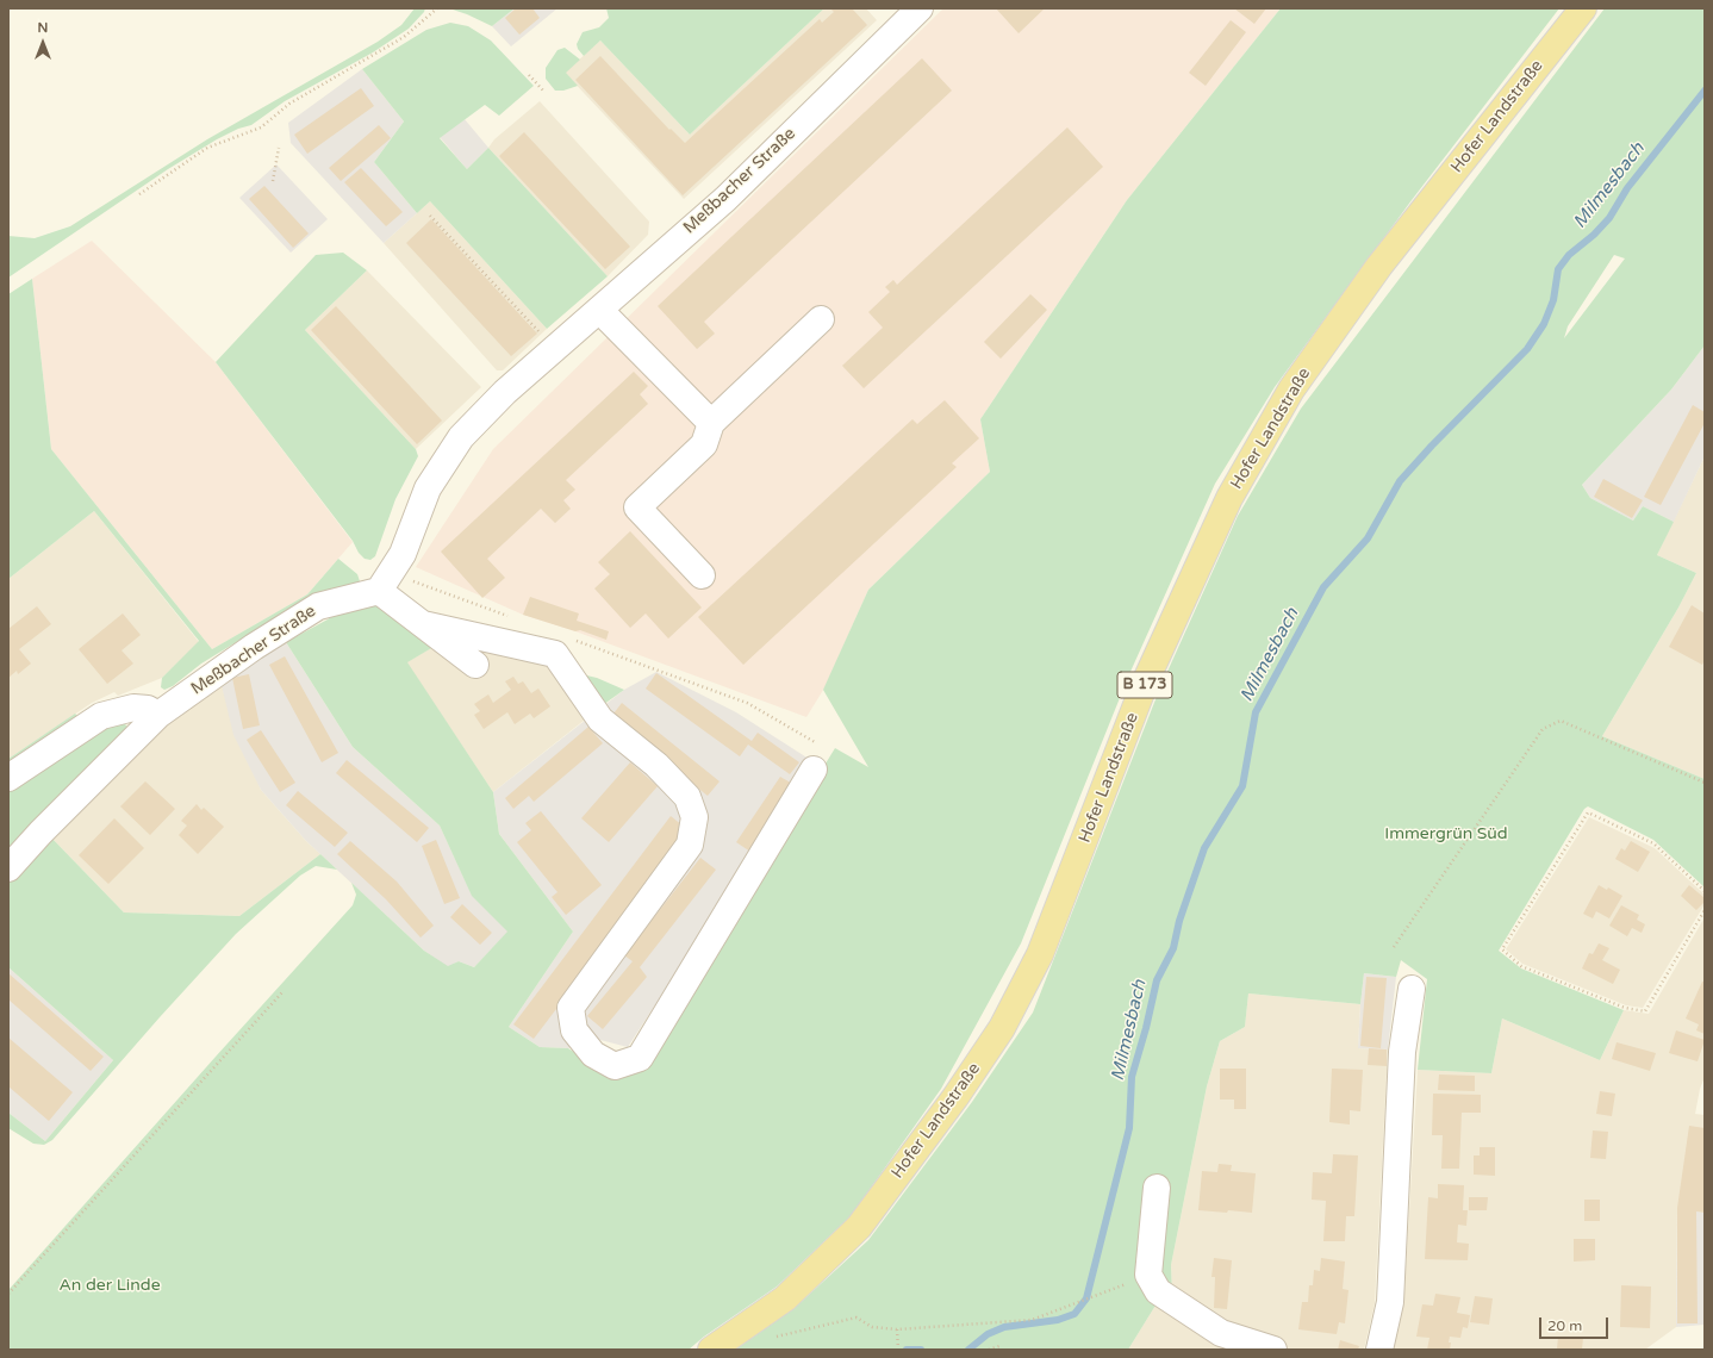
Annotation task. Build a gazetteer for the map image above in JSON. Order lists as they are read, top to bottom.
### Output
{
  "streets": {
    "main road": ["Hofer Landstraße", "B 173"],
    "street": ["Meßbacher Straße"]
  },
  "water": ["Milmesbach"],
  "parks": ["Immergrün Süd", "An der Linde"],
  "scale_bar": "20 m",
  "north": "top"
}
